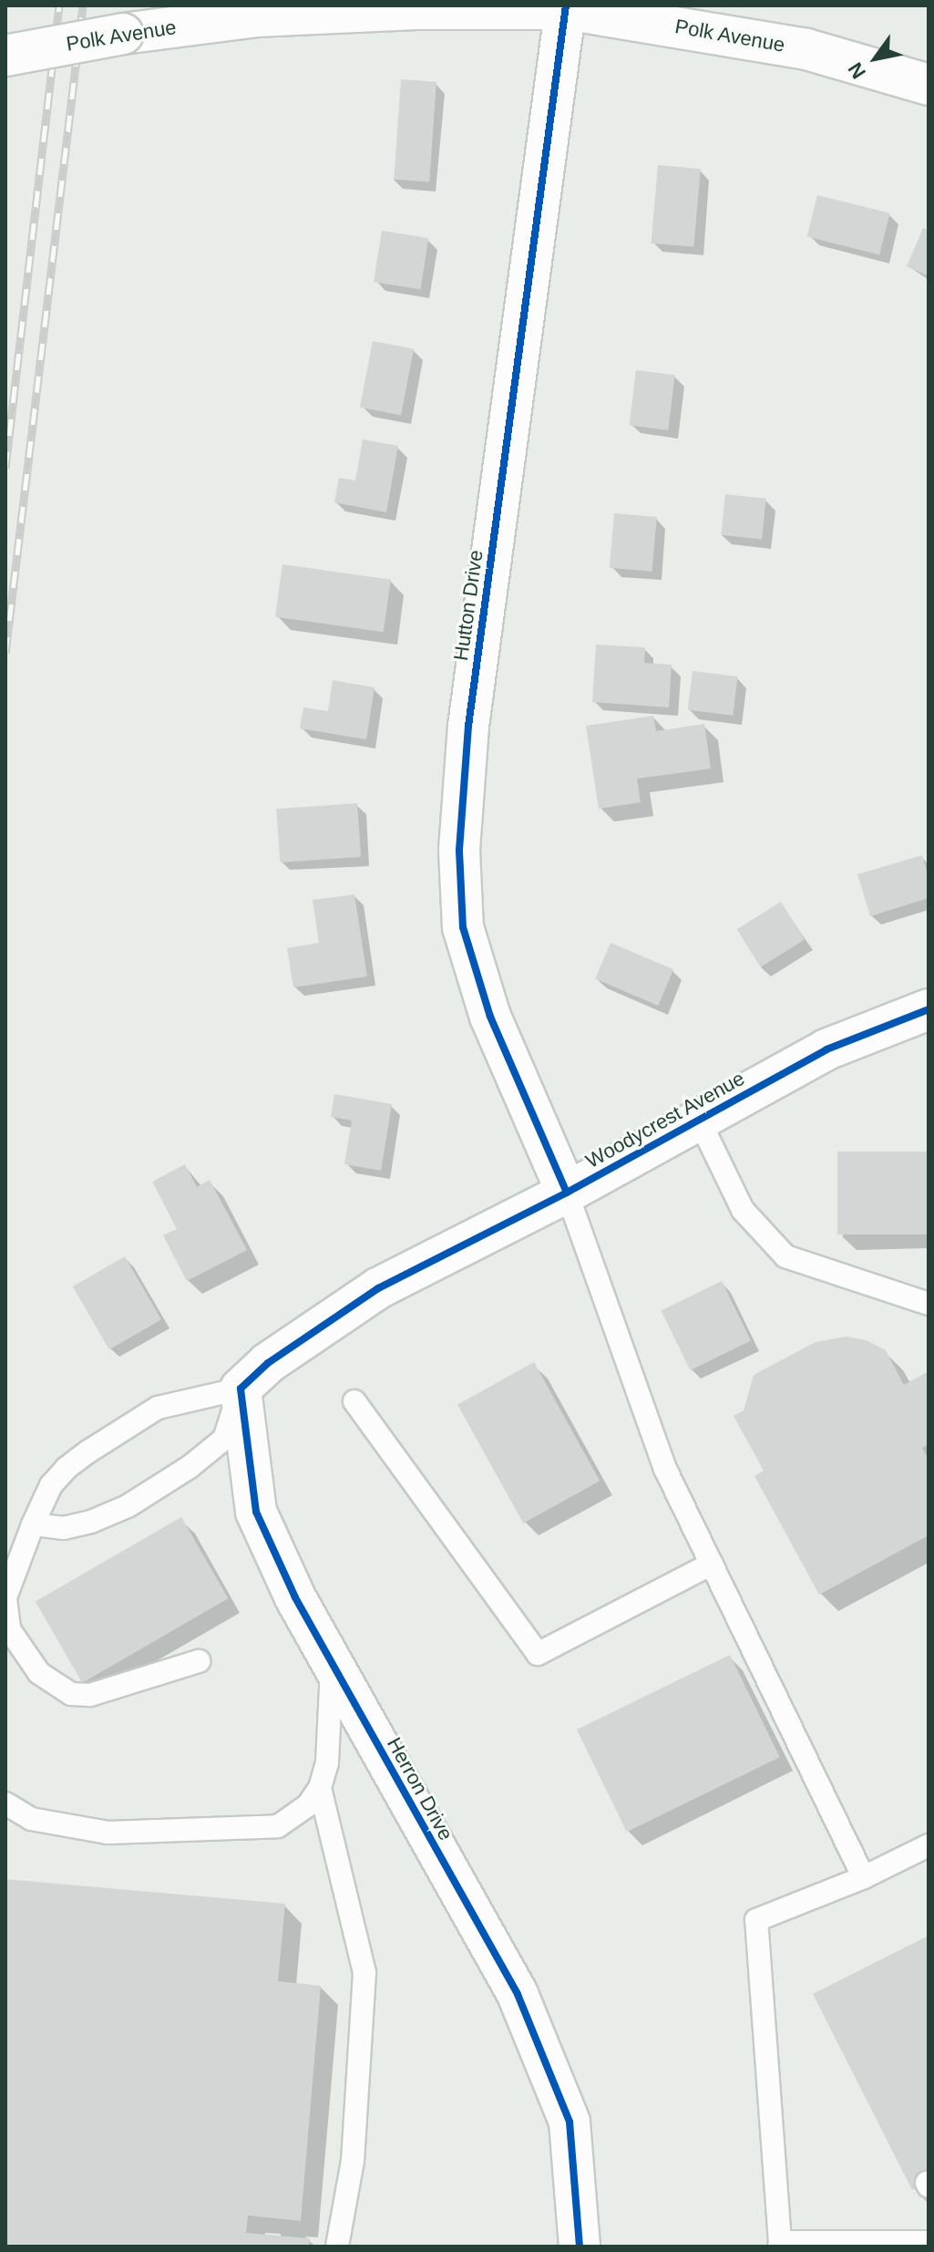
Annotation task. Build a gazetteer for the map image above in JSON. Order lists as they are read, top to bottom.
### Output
{
  "streets": {
    "street": [
      "Polk Avenue",
      "Hutton Drive",
      "Woodycrest Avenue",
      "Herron Drive"
    ]
  },
  "crossings": [
    ["Polk Avenue", "Hutton Drive"],
    ["Hutton Drive", "Woodycrest Avenue"],
    ["Woodycrest Avenue", "Herron Drive"]
  ],
  "north": "bottom left"
}
